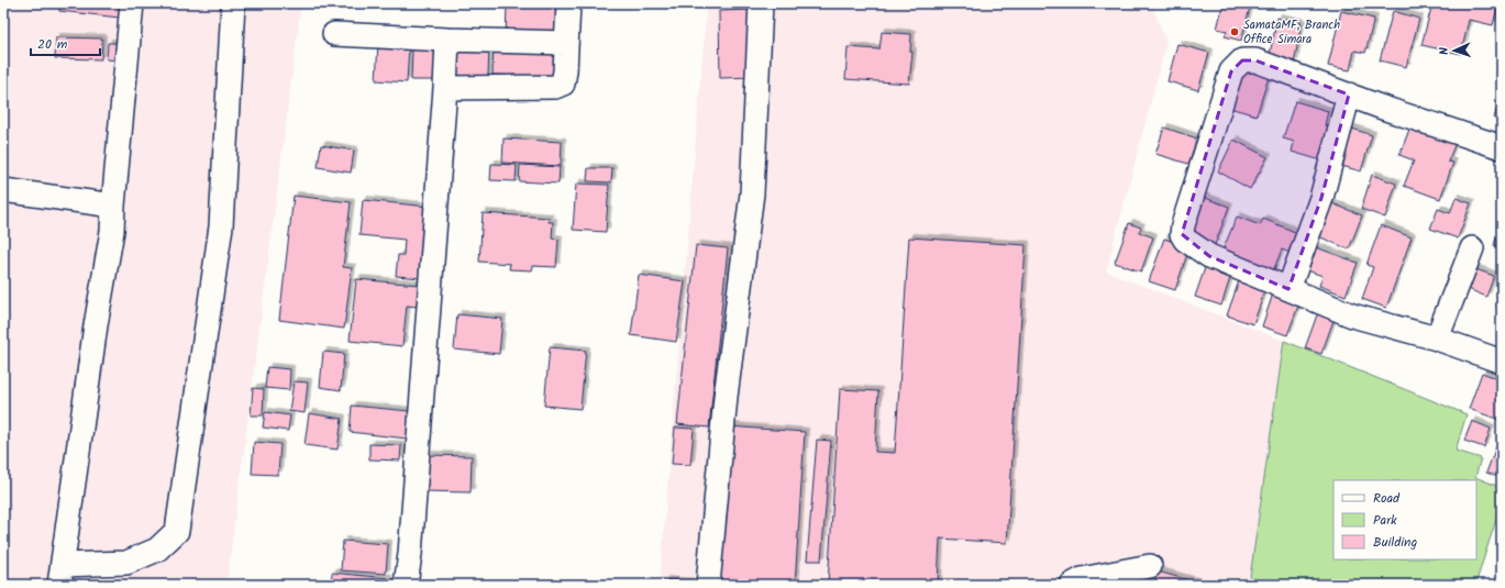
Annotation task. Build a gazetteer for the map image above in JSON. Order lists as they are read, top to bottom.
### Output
{
  "places": ["SamataMF, Branch Office Simara"],
  "legend": ["Road", "Park", "Building"],
  "scale_bar": "20 m",
  "north": "left"
}
